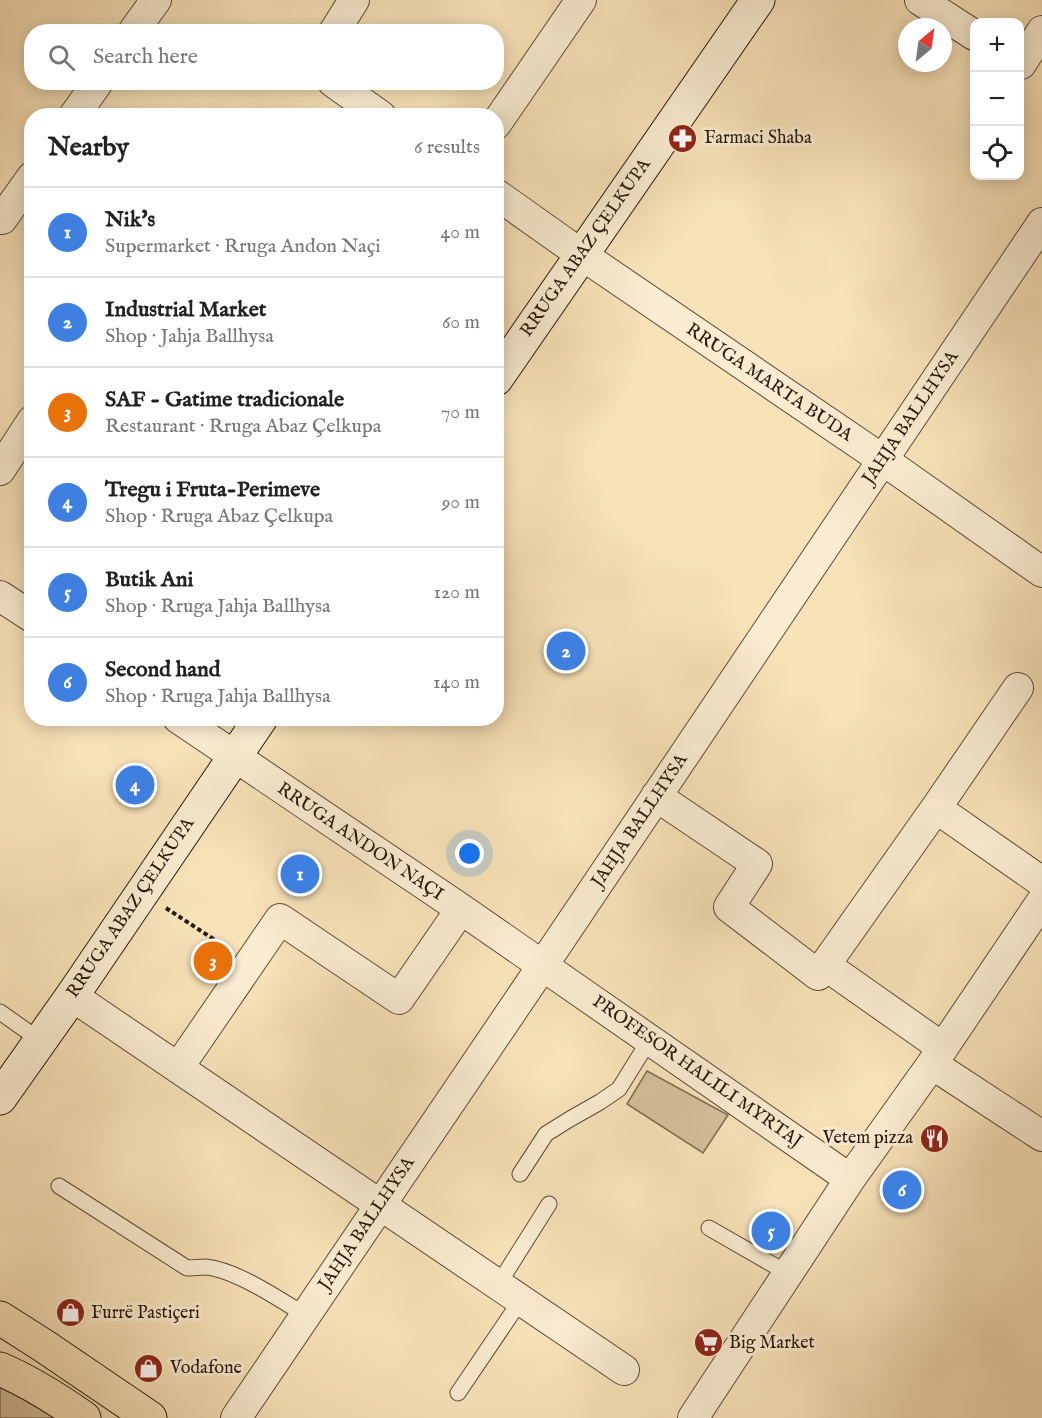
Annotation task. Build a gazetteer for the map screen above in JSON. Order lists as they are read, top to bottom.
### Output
{
  "streets": {
    "street": [
      "RRUGA ABAZ ÇELKUPA",
      "RRUGA MARTA BUDA",
      "JAHJA BALLHYSA",
      "RRUGA ANDON NAÇI",
      "PROFESOR HALILI MYRTAJ"
    ]
  },
  "crossings": [
    ["RRUGA ABAZ ÇELKUPA", "RRUGA MARTA BUDA"],
    ["RRUGA ABAZ ÇELKUPA", "RRUGA ANDON NAÇI"],
    ["RRUGA MARTA BUDA", "JAHJA BALLHYSA"],
    ["JAHJA BALLHYSA", "RRUGA ANDON NAÇI"],
    ["JAHJA BALLHYSA", "PROFESOR HALILI MYRTAJ"],
    ["RRUGA ANDON NAÇI", "PROFESOR HALILI MYRTAJ"]
  ],
  "places": {
    "pharmacy": ["Farmaci Shaba"],
    "restaurant": ["Vetem pizza"],
    "shop": ["Furrë Pastiçeri", "Vodafone"],
    "supermarket": ["Big Market"]
  },
  "north": "top right",
  "page": {
    "map_buttons": ["+", "−"],
    "search": "Search here",
    "heading": ["Nearby", "6 results"],
    "list": [
      {
        "mark": "1",
        "name": "Nik's",
        "note": "Supermarket · Rruga Andon Naçi",
        "value": "40 m"
      },
      {
        "mark": "2",
        "name": "Industrial Market",
        "note": "Shop · Jahja Ballhysa",
        "value": "60 m"
      },
      {
        "mark": "3",
        "name": "SAF - Gatime tradicionale",
        "note": "Restaurant · Rruga Abaz Çelkupa",
        "value": "70 m"
      },
      {
        "mark": "4",
        "name": "Tregu i Fruta-Perimeve",
        "note": "Shop · Rruga Abaz Çelkupa",
        "value": "90 m"
      },
      {
        "mark": "5",
        "name": "Butik Ani",
        "note": "Shop · Rruga Jahja Ballhysa",
        "value": "120 m"
      },
      {
        "mark": "6",
        "name": "Second hand",
        "note": "Shop · Rruga Jahja Ballhysa",
        "value": "140 m"
      }
    ],
    "pins": [
      "2",
      "4",
      "1",
      "3",
      "6",
      "5"
    ]
  }
}
